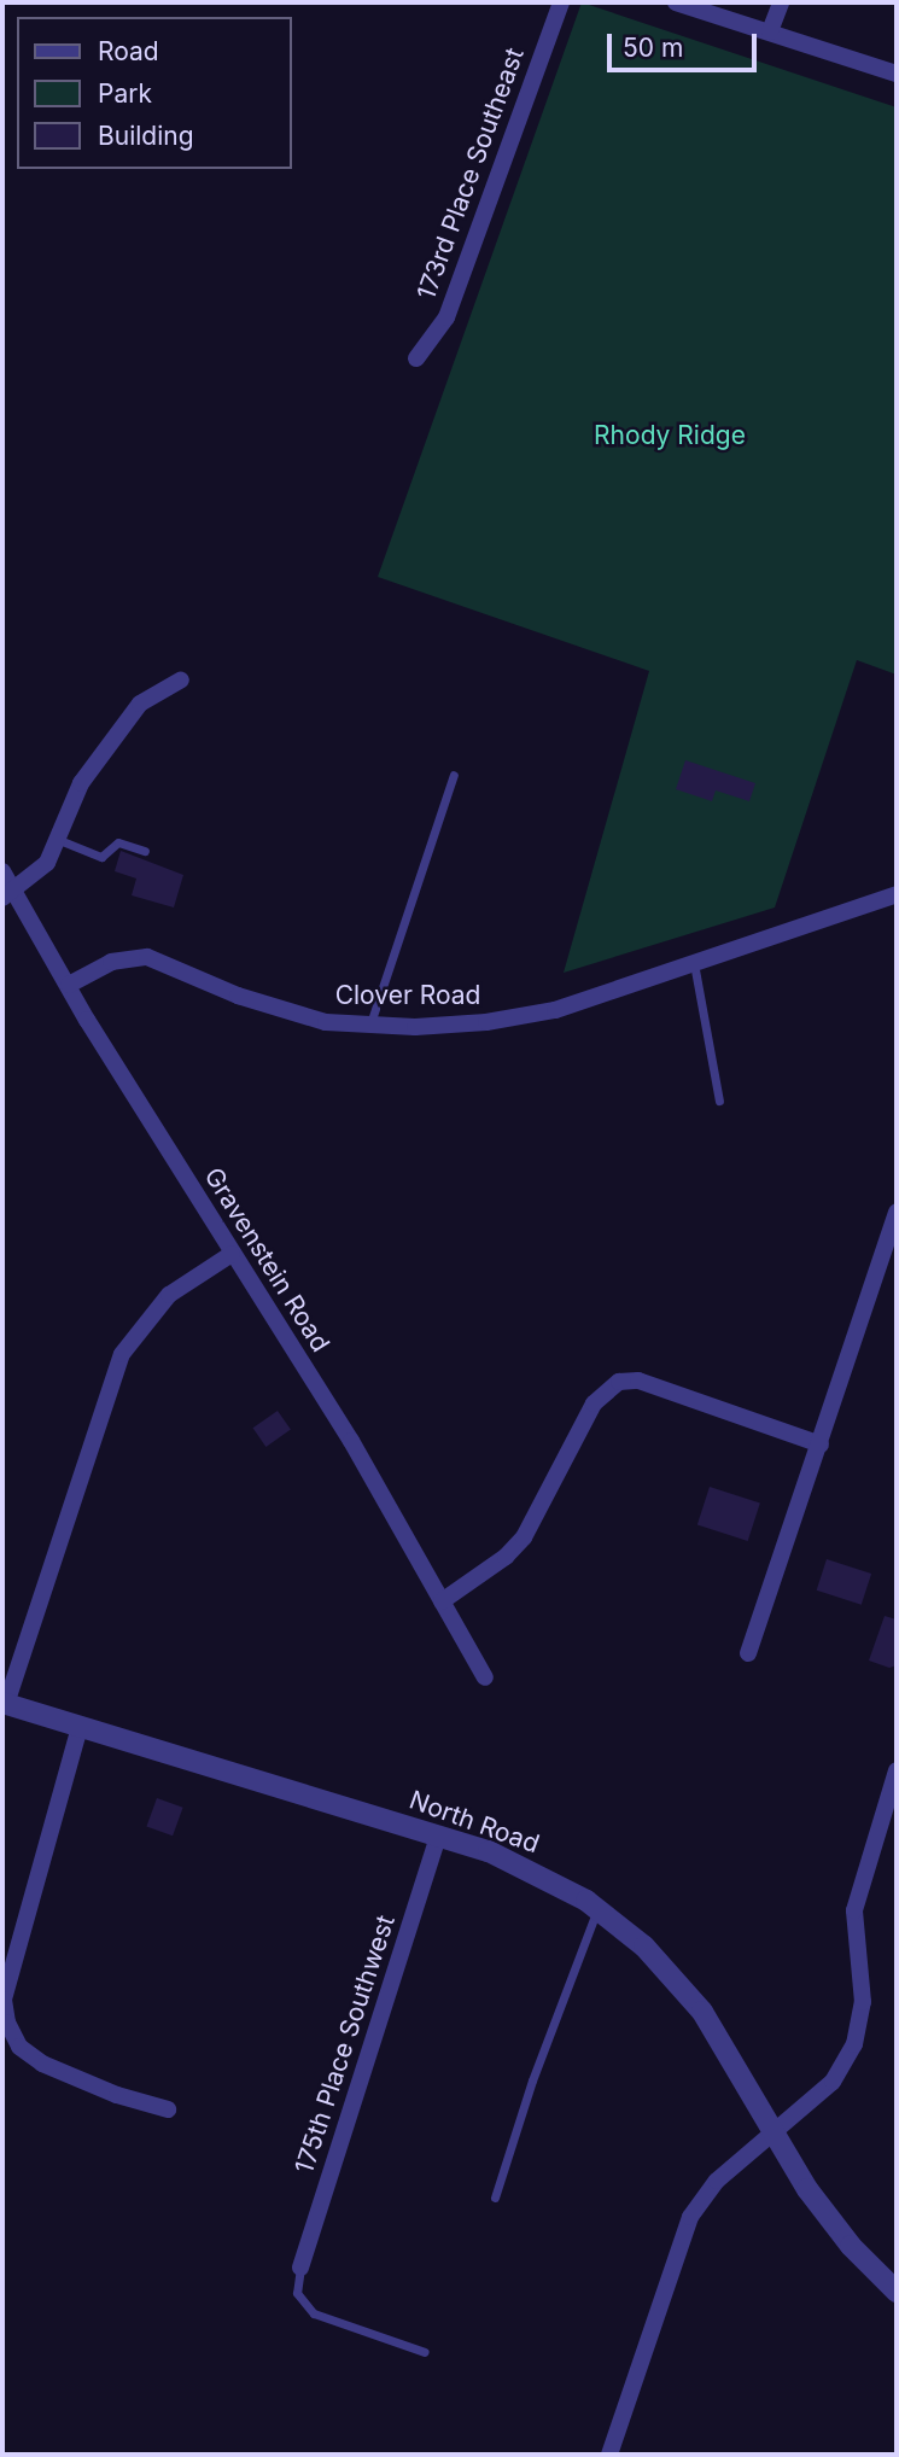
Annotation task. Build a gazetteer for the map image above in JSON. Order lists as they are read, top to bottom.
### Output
{
  "streets": {
    "street": [
      "173rd Place Southeast",
      "Clover Road",
      "Gravenstein Road",
      "North Road",
      "175th Place Southwest"
    ]
  },
  "crossings": [
    ["Clover Road", "Gravenstein Road"],
    ["North Road", "175th Place Southwest"]
  ],
  "parks": ["Rhody Ridge"],
  "legend": ["Road", "Park", "Building"],
  "scale_bar": "50 m"
}
